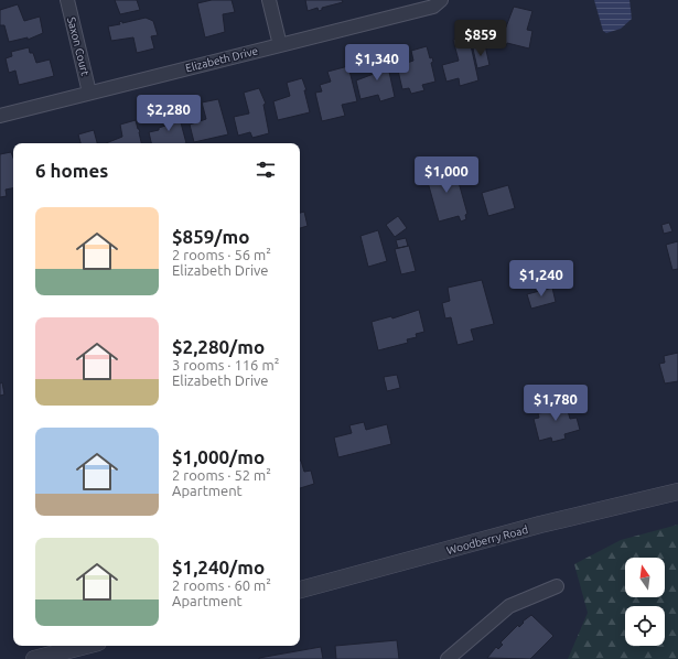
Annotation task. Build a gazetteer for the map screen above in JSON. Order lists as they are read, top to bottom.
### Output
{
  "streets": {
    "street": ["Saxon Court", "Elizabeth Drive", "Woodberry Road"]
  },
  "crossings": [
    ["Saxon Court", "Elizabeth Drive"]
  ],
  "north": "top",
  "page": {
    "price": [
      "$859",
      "$1,340",
      "$2,280",
      "$1,000",
      "$1,240",
      "$1,780"
    ],
    "heading": "6 homes",
    "list": [
      {
        "name": "$859/mo",
        "note": "2 rooms · 56 m² · Elizabeth Drive"
      },
      {
        "name": "$2,280/mo",
        "note": "3 rooms · 116 m² · Elizabeth Drive"
      },
      {
        "name": "$1,000/mo",
        "note": "2 rooms · 52 m² · Apartment"
      },
      {
        "name": "$1,240/mo",
        "note": "2 rooms · 60 m² · Apartment"
      }
    ]
  }
}
